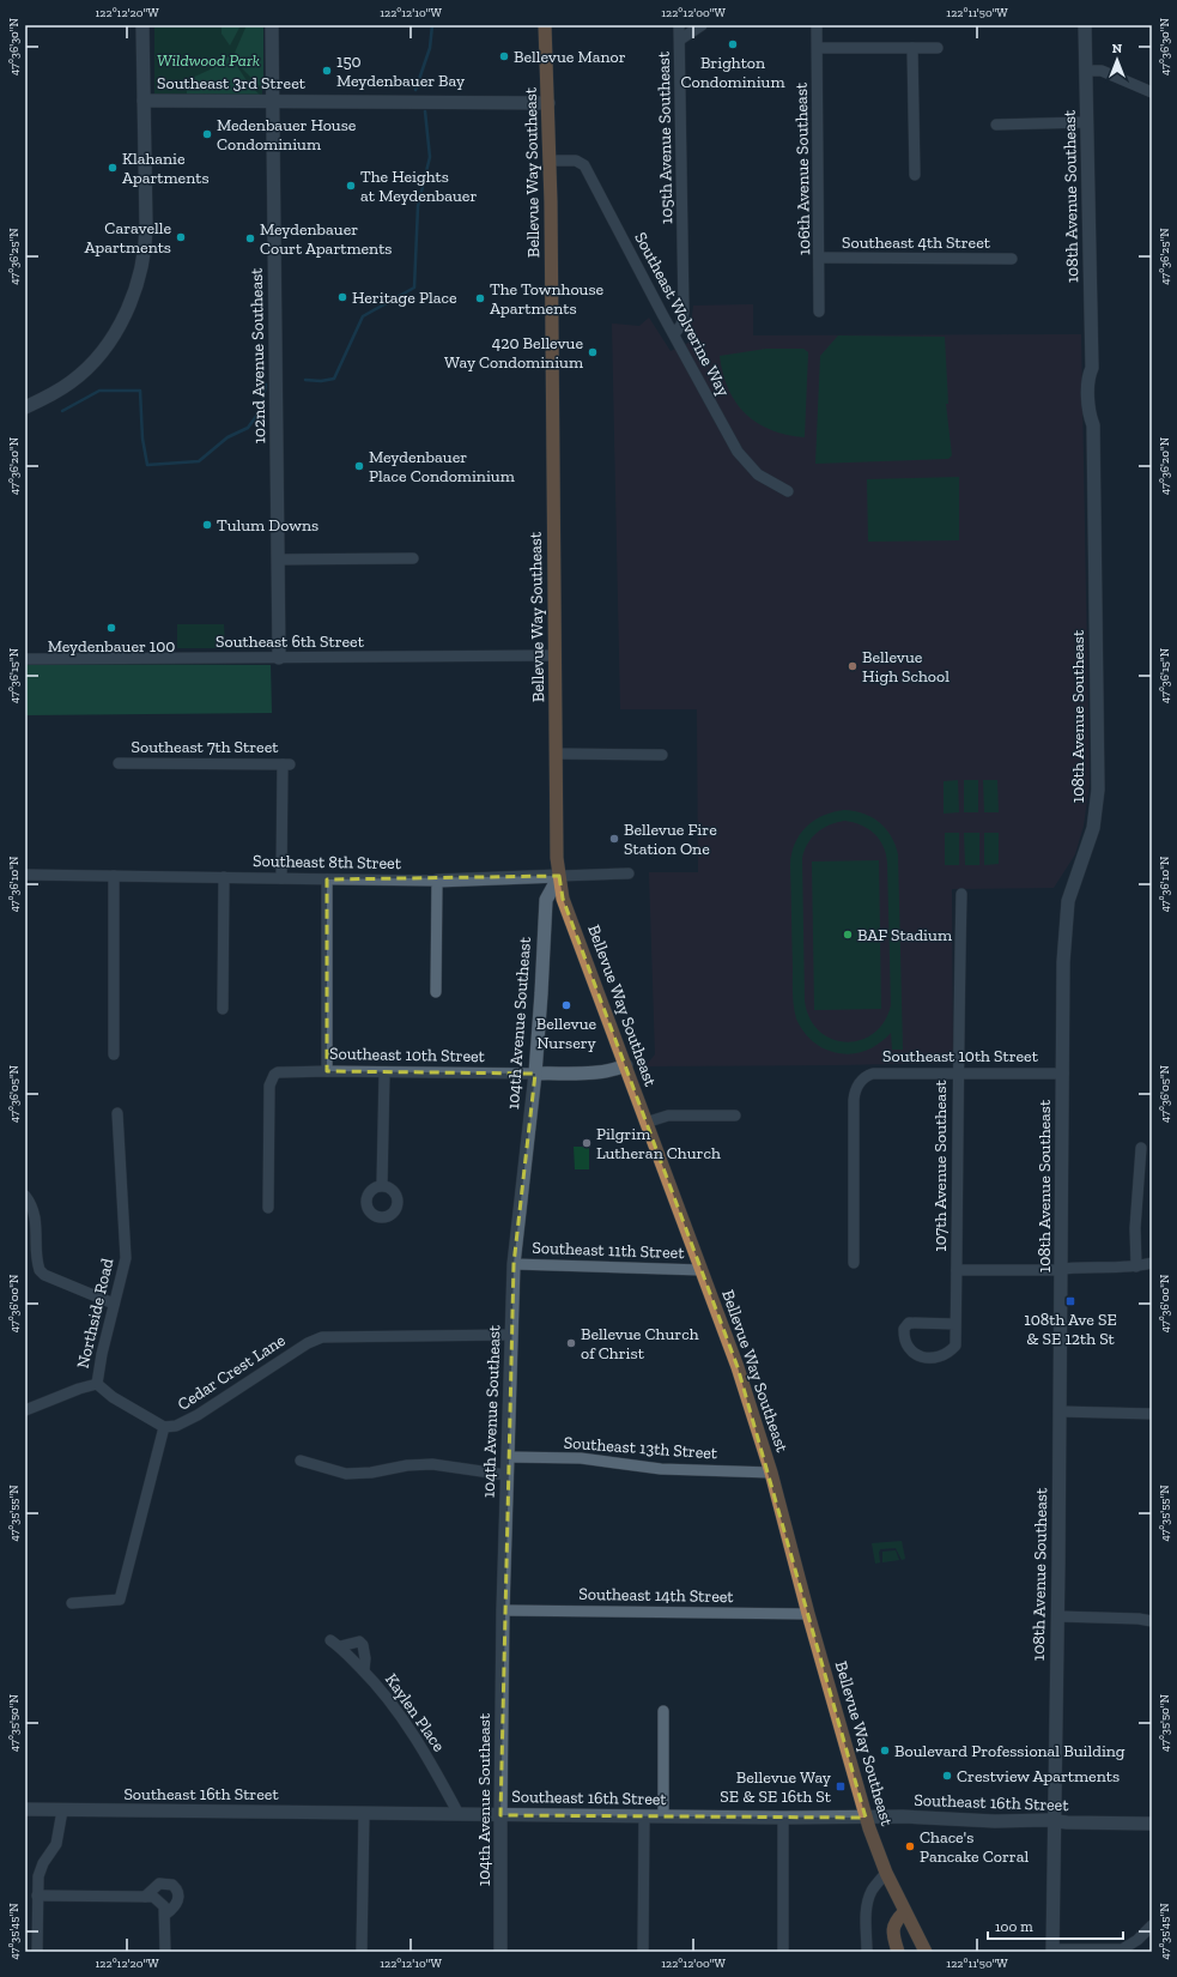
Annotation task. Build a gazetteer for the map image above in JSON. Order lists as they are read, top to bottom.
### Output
{
  "streets": {
    "main road": ["Bellevue Way Southeast"],
    "street": [
      "Southeast 3rd Street",
      "105th Avenue Southeast",
      "106th Avenue Southeast",
      "108th Avenue Southeast",
      "Southeast 4th Street",
      "Southeast Wolverine Way",
      "102nd Avenue Southeast",
      "Southeast 6th Street",
      "Southeast 7th Street",
      "Southeast 8th Street",
      "104th Avenue Southeast",
      "Southeast 10th Street",
      "107th Avenue Southeast",
      "Southeast 11th Street",
      "Northside Road",
      "Cedar Crest Lane",
      "Southeast 13th Street",
      "Southeast 14th Street",
      "Kaylen Place",
      "Southeast 16th Street"
    ]
  },
  "crossings": [
    ["Southeast 3rd Street", "Bellevue Way Southeast"],
    ["Southeast 3rd Street", "102nd Avenue Southeast"],
    ["105th Avenue Southeast", "Southeast Wolverine Way"],
    ["106th Avenue Southeast", "Southeast 4th Street"],
    ["Bellevue Way Southeast", "Southeast Wolverine Way"],
    ["Bellevue Way Southeast", "Southeast 6th Street"],
    ["Bellevue Way Southeast", "Southeast 8th Street"],
    ["Bellevue Way Southeast", "104th Avenue Southeast"],
    ["Bellevue Way Southeast", "Southeast 10th Street"],
    ["Bellevue Way Southeast", "Southeast 11th Street"],
    ["Bellevue Way Southeast", "Southeast 13th Street"],
    ["Bellevue Way Southeast", "Southeast 14th Street"],
    ["Bellevue Way Southeast", "Southeast 16th Street"],
    ["108th Avenue Southeast", "Southeast 10th Street"],
    ["108th Avenue Southeast", "Southeast 16th Street"],
    ["102nd Avenue Southeast", "Southeast 6th Street"],
    ["Southeast 7th Street", "Southeast 8th Street"],
    ["Southeast 8th Street", "104th Avenue Southeast"],
    ["104th Avenue Southeast", "Southeast 10th Street"],
    ["104th Avenue Southeast", "Southeast 11th Street"],
    ["104th Avenue Southeast", "Cedar Crest Lane"],
    ["104th Avenue Southeast", "Southeast 13th Street"],
    ["104th Avenue Southeast", "Southeast 14th Street"],
    ["104th Avenue Southeast", "Southeast 16th Street"],
    ["Southeast 10th Street", "107th Avenue Southeast"],
    ["Northside Road", "Cedar Crest Lane"],
    ["Kaylen Place", "Southeast 16th Street"]
  ],
  "parks": ["Wildwood Park"],
  "places": {
    "other": [
      "Brighton Condominium",
      "Bellevue Manor",
      "150 Meydenbauer Bay",
      "Medenbauer House Condominium",
      "Klahanie Apartments",
      "The Heights at Meydenbauer",
      "Caravelle Apartments",
      "Meydenbauer Court Apartments",
      "Heritage Place",
      "The Townhouse Apartments",
      "420 Bellevue Way Condominium",
      "Meydenbauer Place Condominium",
      "Tulum Downs",
      "Meydenbauer 100",
      "Bellevue High School",
      "Bellevue Fire Station One",
      "BAF Stadium",
      "Bellevue Nursery",
      "Pilgrim Lutheran Church",
      "Bellevue Church of Christ",
      "Boulevard Professional Building",
      "Crestview Apartments",
      "Chace's Pancake Corral"
    ],
    "transit": ["108th Ave SE & SE 12th St", "Bellevue Way SE & SE 16th St"]
  },
  "scale_bar": "100 m",
  "north": "top",
  "coordinates": [
    "122°12'20\"W",
    "122°12'10\"W",
    "122°12'00\"W",
    "122°11'50\"W",
    "47°36'30\"N",
    "47°36'25\"N",
    "47°36'20\"N",
    "47°36'15\"N",
    "47°36'10\"N",
    "47°36'05\"N",
    "47°36'00\"N",
    "47°35'55\"N",
    "47°35'50\"N",
    "47°35'45\"N"
  ]
}
